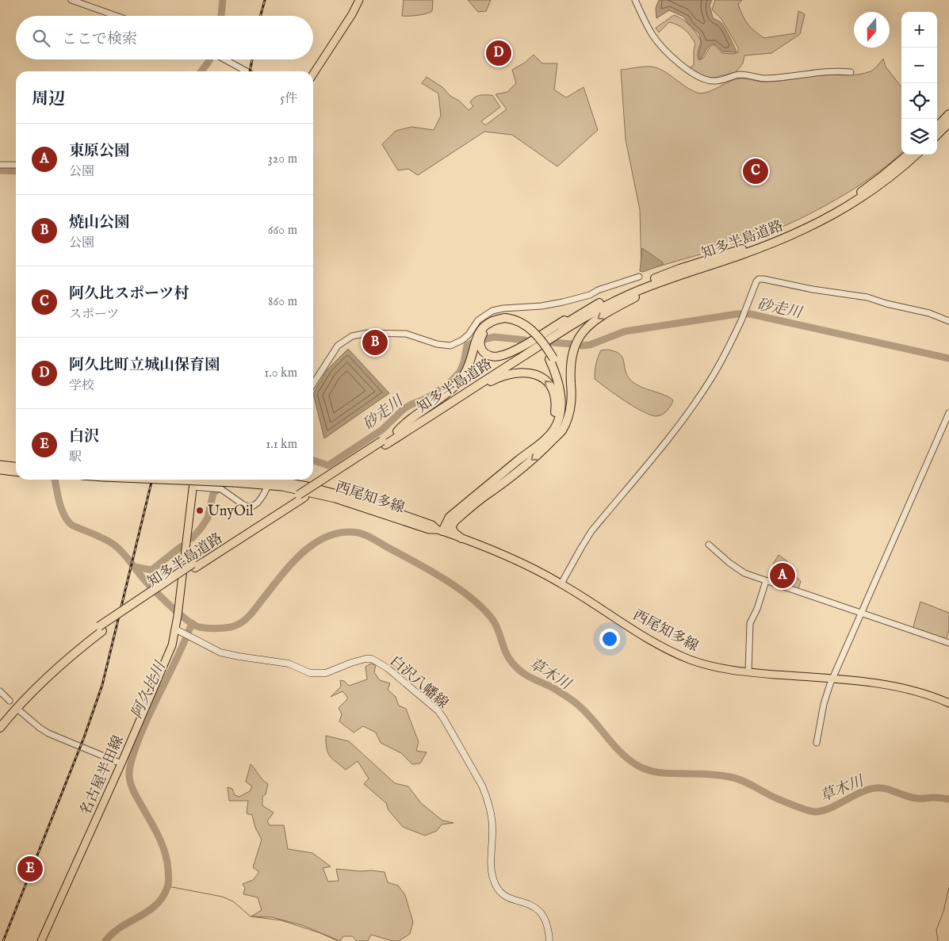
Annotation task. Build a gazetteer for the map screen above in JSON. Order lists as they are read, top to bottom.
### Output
{
  "streets": {
    "highway": ["知多半島道路"],
    "main road": ["西尾知多線", "白沢八幡線", "名古屋半田線"]
  },
  "crossings": [
    ["白沢八幡線", "名古屋半田線"]
  ],
  "water": ["砂走川", "草木川", "阿久比川"],
  "places": ["UnyOil"],
  "north": "bottom",
  "page": {
    "map_buttons": ["+", "−"],
    "search": "ここで検索",
    "pins": [
      "D",
      "C",
      "B",
      "A",
      "E"
    ],
    "heading": ["周辺", "5件"],
    "list": [
      {
        "mark": "A",
        "name": "東原公園",
        "note": "公園",
        "value": "320 m"
      },
      {
        "mark": "B",
        "name": "焼山公園",
        "note": "公園",
        "value": "660 m"
      },
      {
        "mark": "C",
        "name": "阿久比スポーツ村",
        "note": "スポーツ",
        "value": "860 m"
      },
      {
        "mark": "D",
        "name": "阿久比町立城山保育園",
        "note": "学校",
        "value": "1.0 km"
      },
      {
        "mark": "E",
        "name": "白沢",
        "note": "駅",
        "value": "1.1 km"
      }
    ]
  }
}
